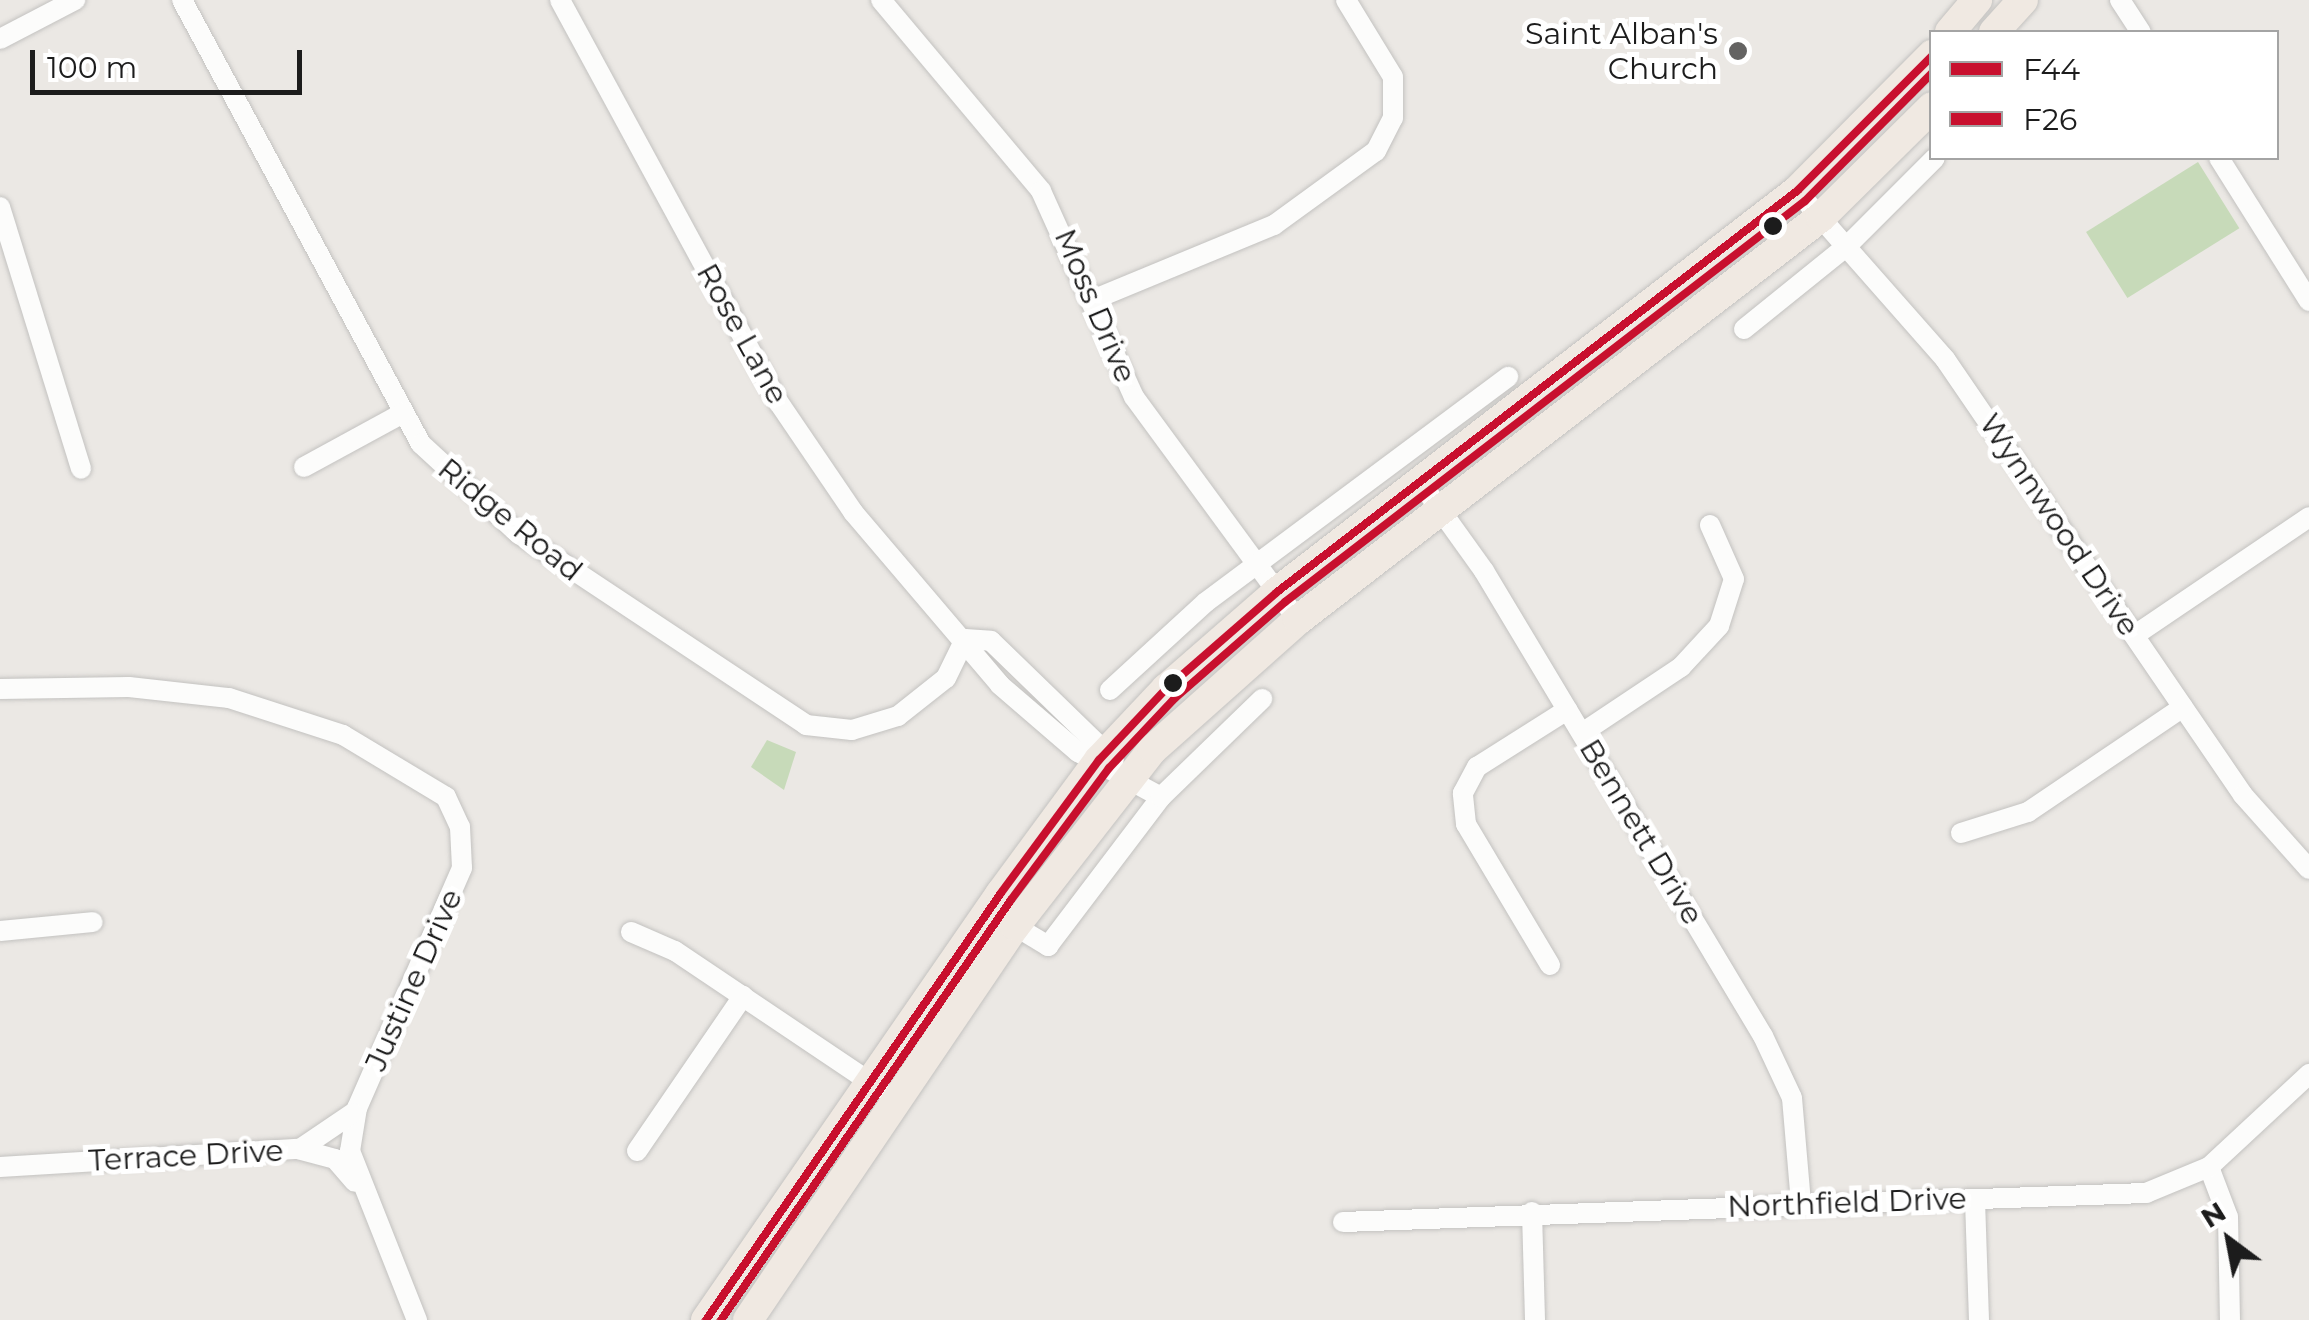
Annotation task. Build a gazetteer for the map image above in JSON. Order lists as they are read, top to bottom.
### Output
{
  "streets": {
    "street": [
      "Moss Drive",
      "Rose Lane",
      "Ridge Road",
      "Wynnwood Drive",
      "Bennett Drive",
      "Justine Drive",
      "Terrace Drive",
      "Northfield Drive"
    ]
  },
  "crossings": [
    ["Rose Lane", "Ridge Road"],
    ["Bennett Drive", "Northfield Drive"],
    ["Justine Drive", "Terrace Drive"]
  ],
  "places": ["Saint Alban's Church"],
  "lines": ["transit line F44", "transit line F26"],
  "legend": ["F44", "F26"],
  "scale_bar": "100 m",
  "north": "top left"
}
